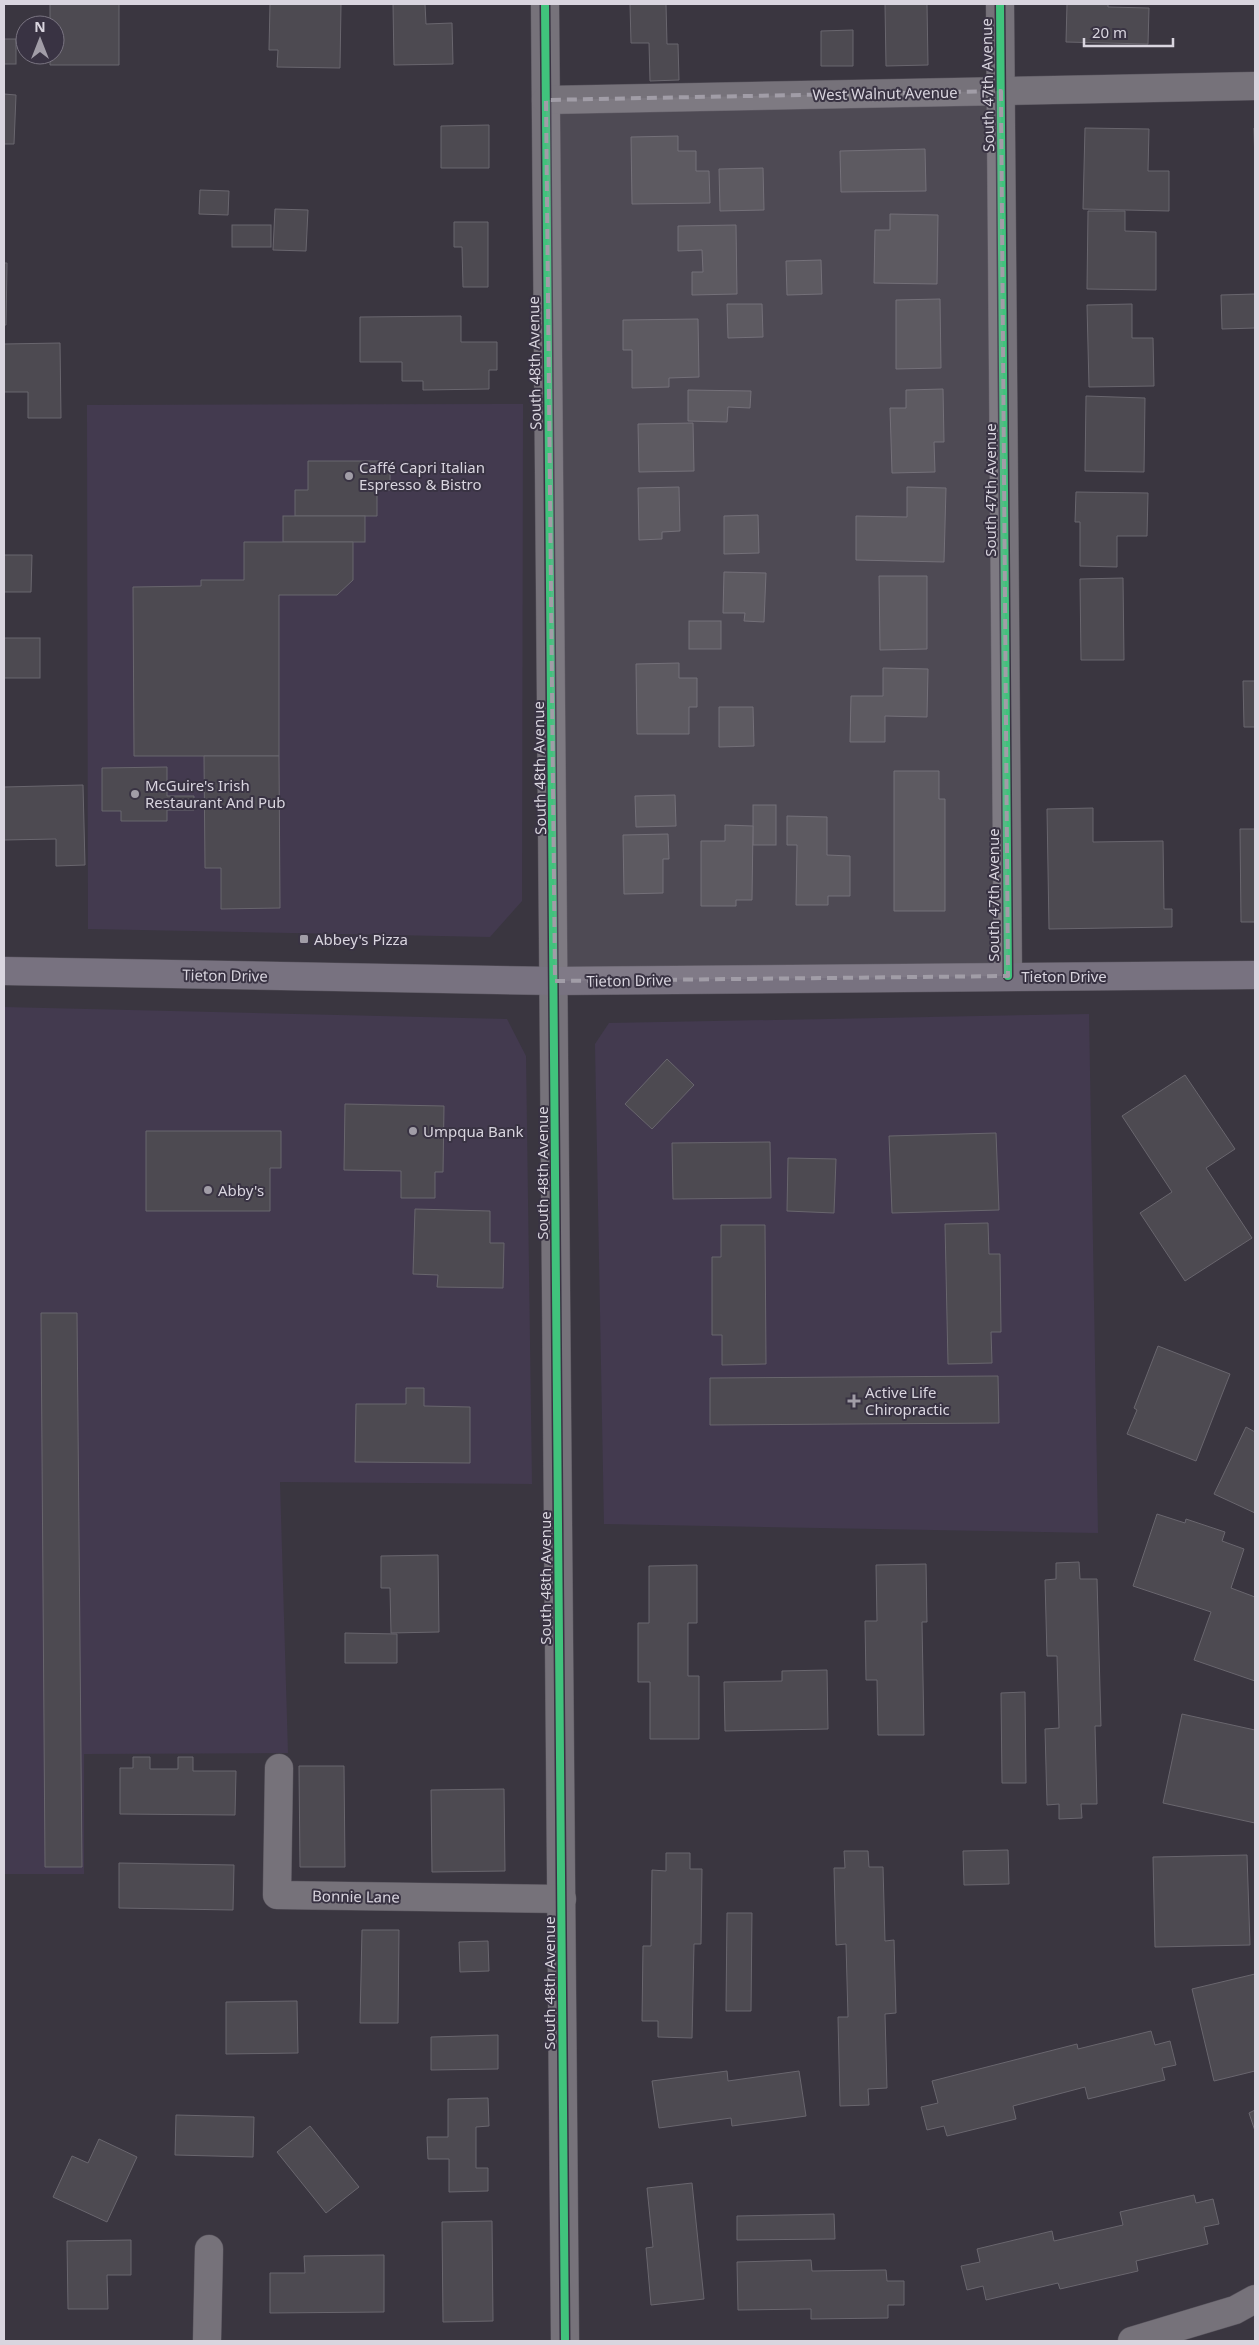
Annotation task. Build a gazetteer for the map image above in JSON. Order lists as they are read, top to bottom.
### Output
{
  "streets": {
    "main road": ["Tieton Drive"],
    "street": [
      "South 47th Avenue",
      "West Walnut Avenue",
      "South 48th Avenue",
      "Bonnie Lane"
    ]
  },
  "crossings": [
    ["South 47th Avenue", "West Walnut Avenue"],
    ["South 47th Avenue", "Tieton Drive"],
    ["West Walnut Avenue", "South 48th Avenue"],
    ["South 48th Avenue", "Tieton Drive"],
    ["South 48th Avenue", "Bonnie Lane"]
  ],
  "places": {
    "other": [
      "Caffé Capri Italian Espresso & Bistro",
      "McGuire's Irish Restaurant And Pub",
      "Umpqua Bank",
      "Abby's"
    ],
    "transit": ["Abbey's Pizza"],
    "health": ["Active Life Chiropractic"]
  },
  "scale_bar": "20 m",
  "north": "top"
}
